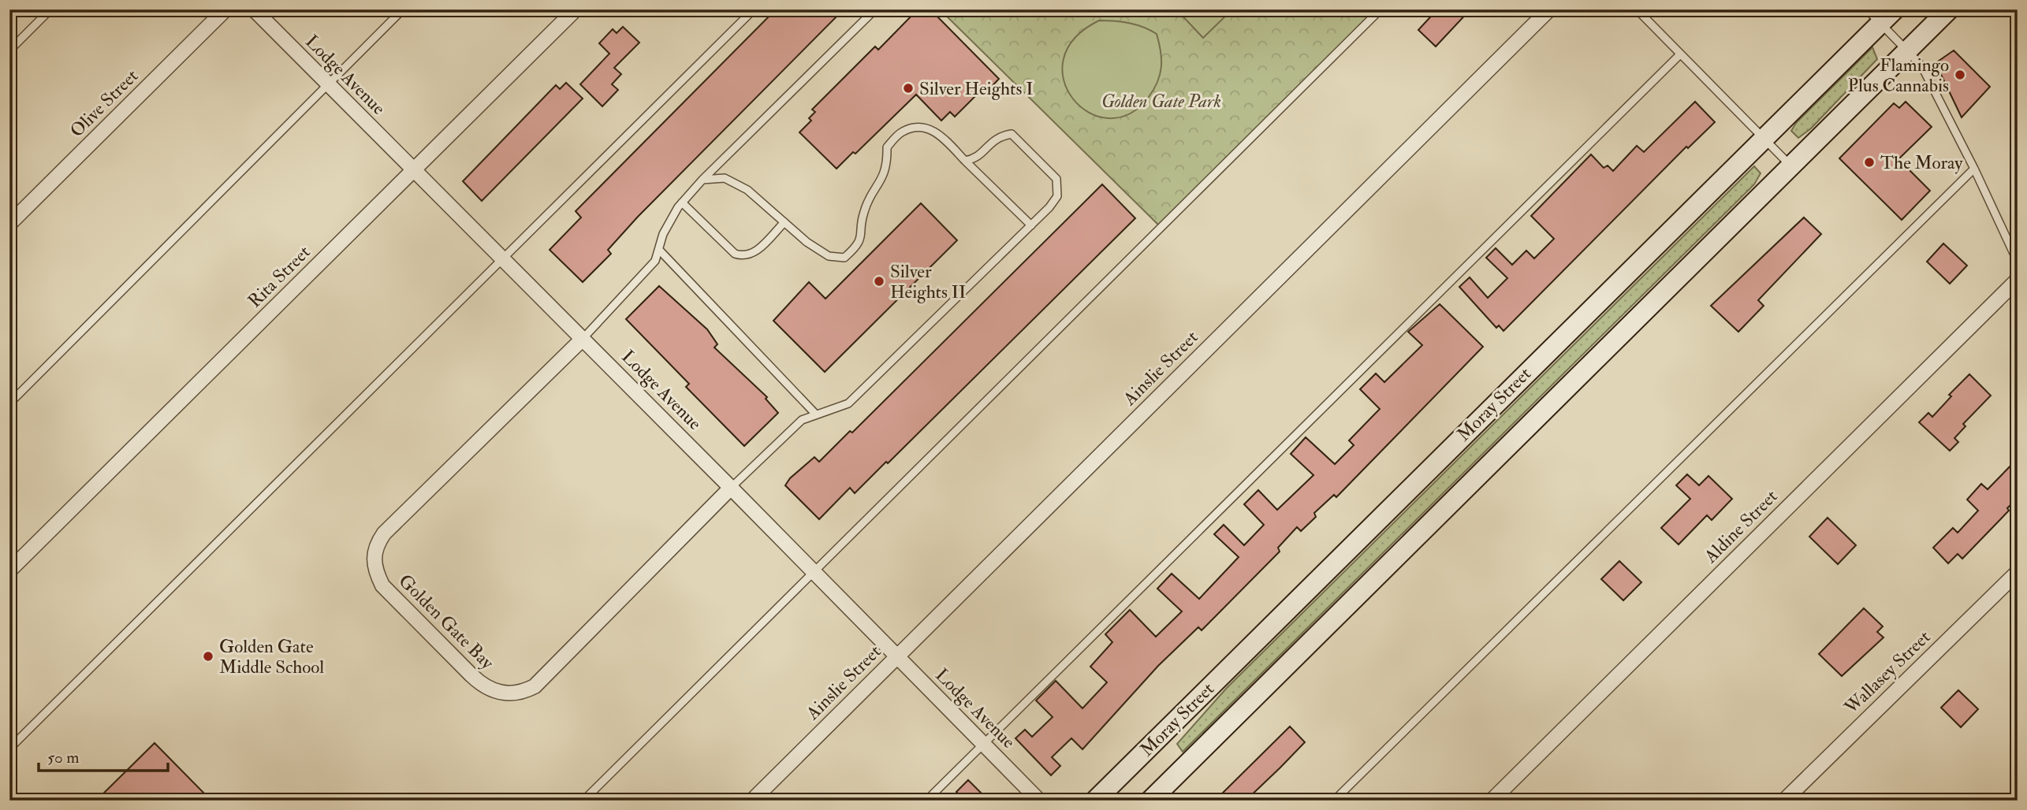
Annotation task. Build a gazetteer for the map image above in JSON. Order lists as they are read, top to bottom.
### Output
{
  "streets": {
    "main road": ["Moray Street"],
    "street": [
      "Lodge Avenue",
      "Olive Street",
      "Rita Street",
      "Ainslie Street",
      "Aldine Street",
      "Golden Gate Bay",
      "Wallasey Street"
    ]
  },
  "crossings": [
    ["Lodge Avenue", "Rita Street"],
    ["Lodge Avenue", "Ainslie Street"],
    ["Lodge Avenue", "Golden Gate Bay"]
  ],
  "parks": ["Golden Gate Park"],
  "places": [
    "Flamingo Plus Cannabis",
    "Silver Heights I",
    "The Moray",
    "Silver Heights II",
    "Golden Gate Middle School"
  ],
  "scale_bar": "50 m"
}
